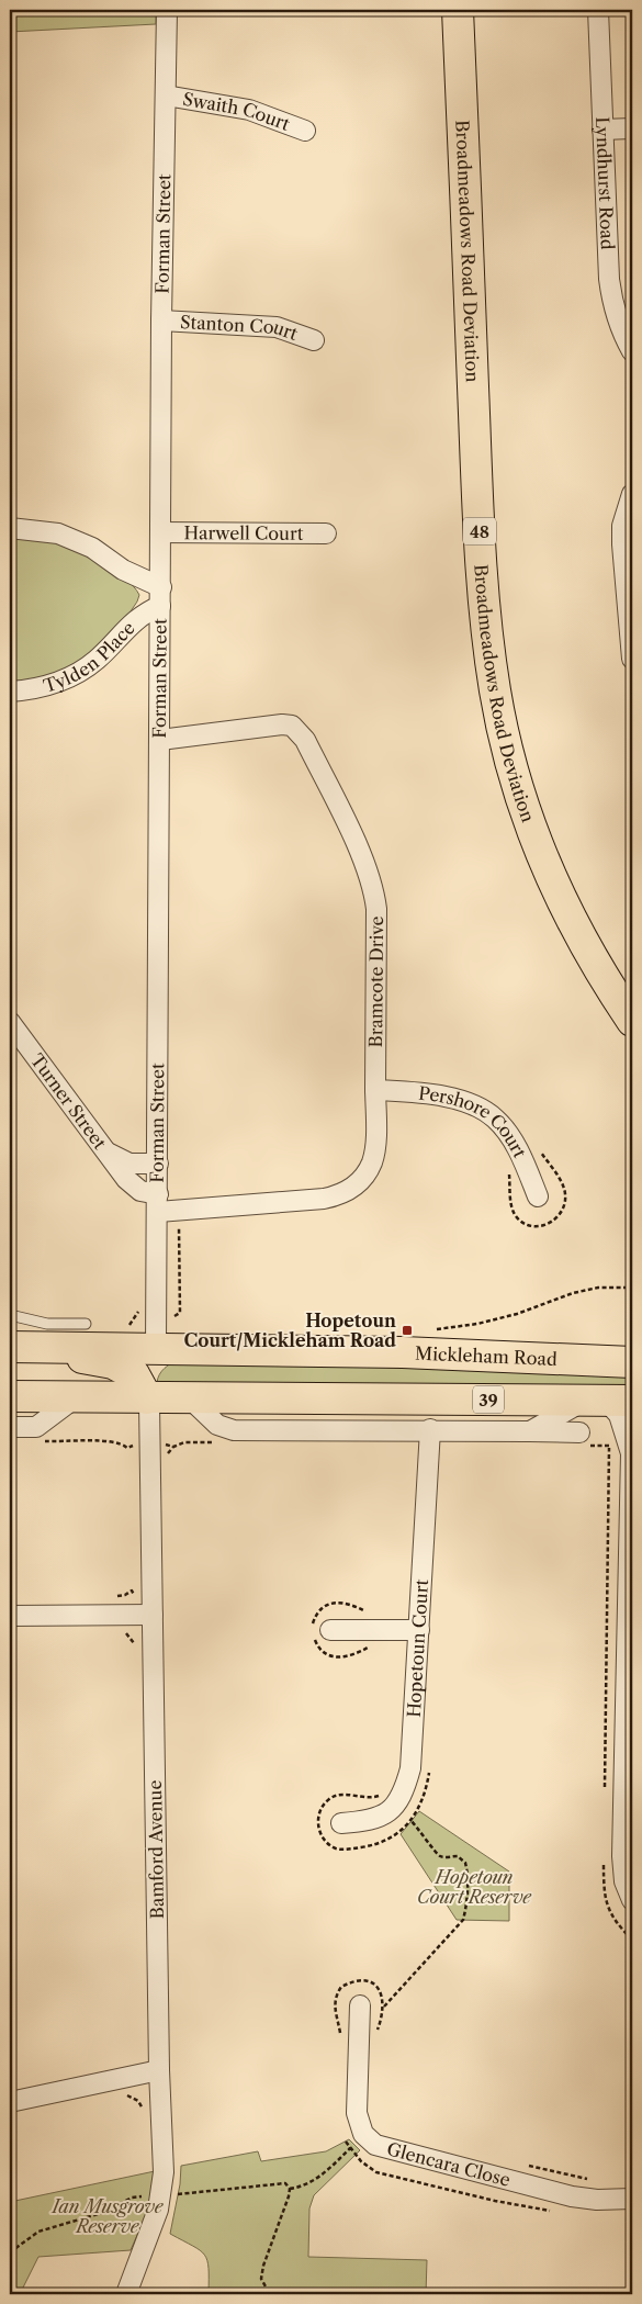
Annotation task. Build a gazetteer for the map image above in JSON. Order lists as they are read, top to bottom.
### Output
{
  "streets": {
    "main road": [
      "Broadmeadows Road Deviation",
      "48",
      "Mickleham Road",
      "39"
    ],
    "street": [
      "Swaith Court",
      "Lyndhurst Road",
      "Forman Street",
      "Stanton Court",
      "Harwell Court",
      "Tylden Place",
      "Bramcote Drive",
      "Turner Street",
      "Pershore Court",
      "Hopetoun Court",
      "Bamford Avenue",
      "Glencara Close"
    ]
  },
  "crossings": [
    ["Swaith Court", "Forman Street"],
    ["Forman Street", "Stanton Court"],
    ["Forman Street", "Harwell Court"],
    ["Forman Street", "Tylden Place"],
    ["Forman Street", "Bramcote Drive"],
    ["Forman Street", "Turner Street"],
    ["Forman Street", "Mickleham Road"],
    ["Bramcote Drive", "Turner Street"],
    ["Bramcote Drive", "Pershore Court"],
    ["39", "Bamford Avenue"]
  ],
  "parks": ["Hopetoun Court Reserve", "Ian Musgrove Reserve"],
  "places": {
    "transit": ["Hopetoun Court/Mickleham Road"]
  }
}
